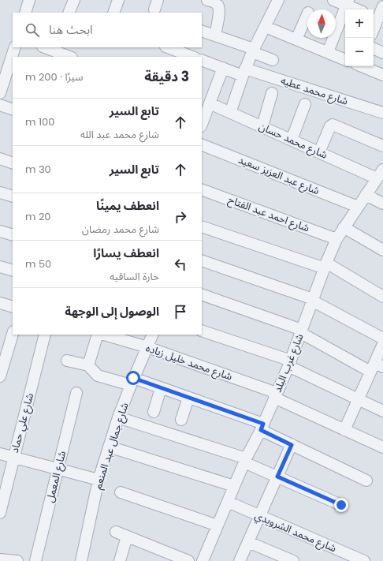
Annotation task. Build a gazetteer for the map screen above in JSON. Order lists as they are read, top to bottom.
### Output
{
  "streets": {
    "street": [
      "شارع محمد عطيه",
      "شارع محمد حسان",
      "شارع عبد العزيز سعيد",
      "شارع احمد عبد الفتاح",
      "شارع محمد خليل زياده",
      "شارع غرب البلد",
      "شارع علي حماد",
      "شارع جمال عبد المنعم",
      "شارع المعمل",
      "شارع محمد الشرويدي"
    ]
  },
  "crossings": [
    ["شارع محمد حسان", "شارع غرب البلد"],
    ["شارع عبد العزيز سعيد", "شارع غرب البلد"],
    ["شارع احمد عبد الفتاح", "شارع غرب البلد"],
    ["شارع محمد خليل زياده", "شارع غرب البلد"],
    ["شارع محمد خليل زياده", "شارع جمال عبد المنعم"],
    ["شارع غرب البلد", "شارع محمد الشرويدي"]
  ],
  "north": "top",
  "page": {
    "map_buttons": ["+", "−"],
    "search": "ابحث هنا",
    "heading": ["3 دقيقة", "سيرًا · 200 m"],
    "list": [
      ["تابع السير", "شارع محمد عبد الله", "100 m"],
      ["تابع السير", "30 m"],
      ["انعطف يمينًا", "شارع محمد رمضان", "20 m"],
      ["انعطف يسارًا", "حارة الساقيه", "50 m"],
      "الوصول إلى الوجهة"
    ]
  }
}
